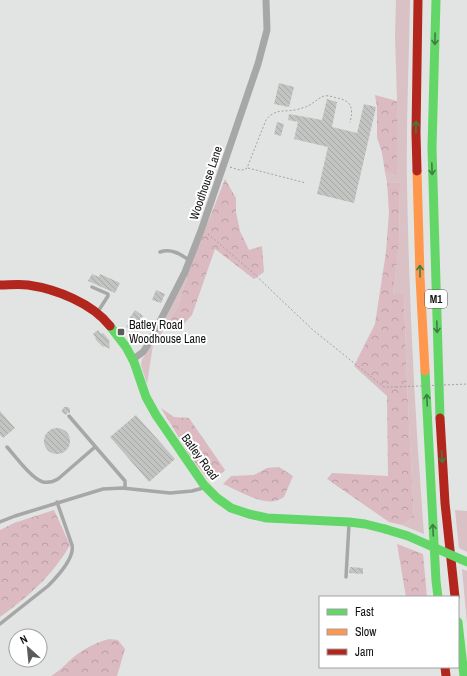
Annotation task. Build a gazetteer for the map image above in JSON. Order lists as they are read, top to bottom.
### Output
{
  "streets": {
    "main road": ["M1", "Batley Road"],
    "street": ["Woodhouse Lane"]
  },
  "crossings": [
    ["Woodhouse Lane", "Batley Road"]
  ],
  "places": {
    "transit": ["Batley Road Woodhouse Lane"]
  },
  "legend": ["Fast", "Slow", "Jam"],
  "north": "top left"
}
